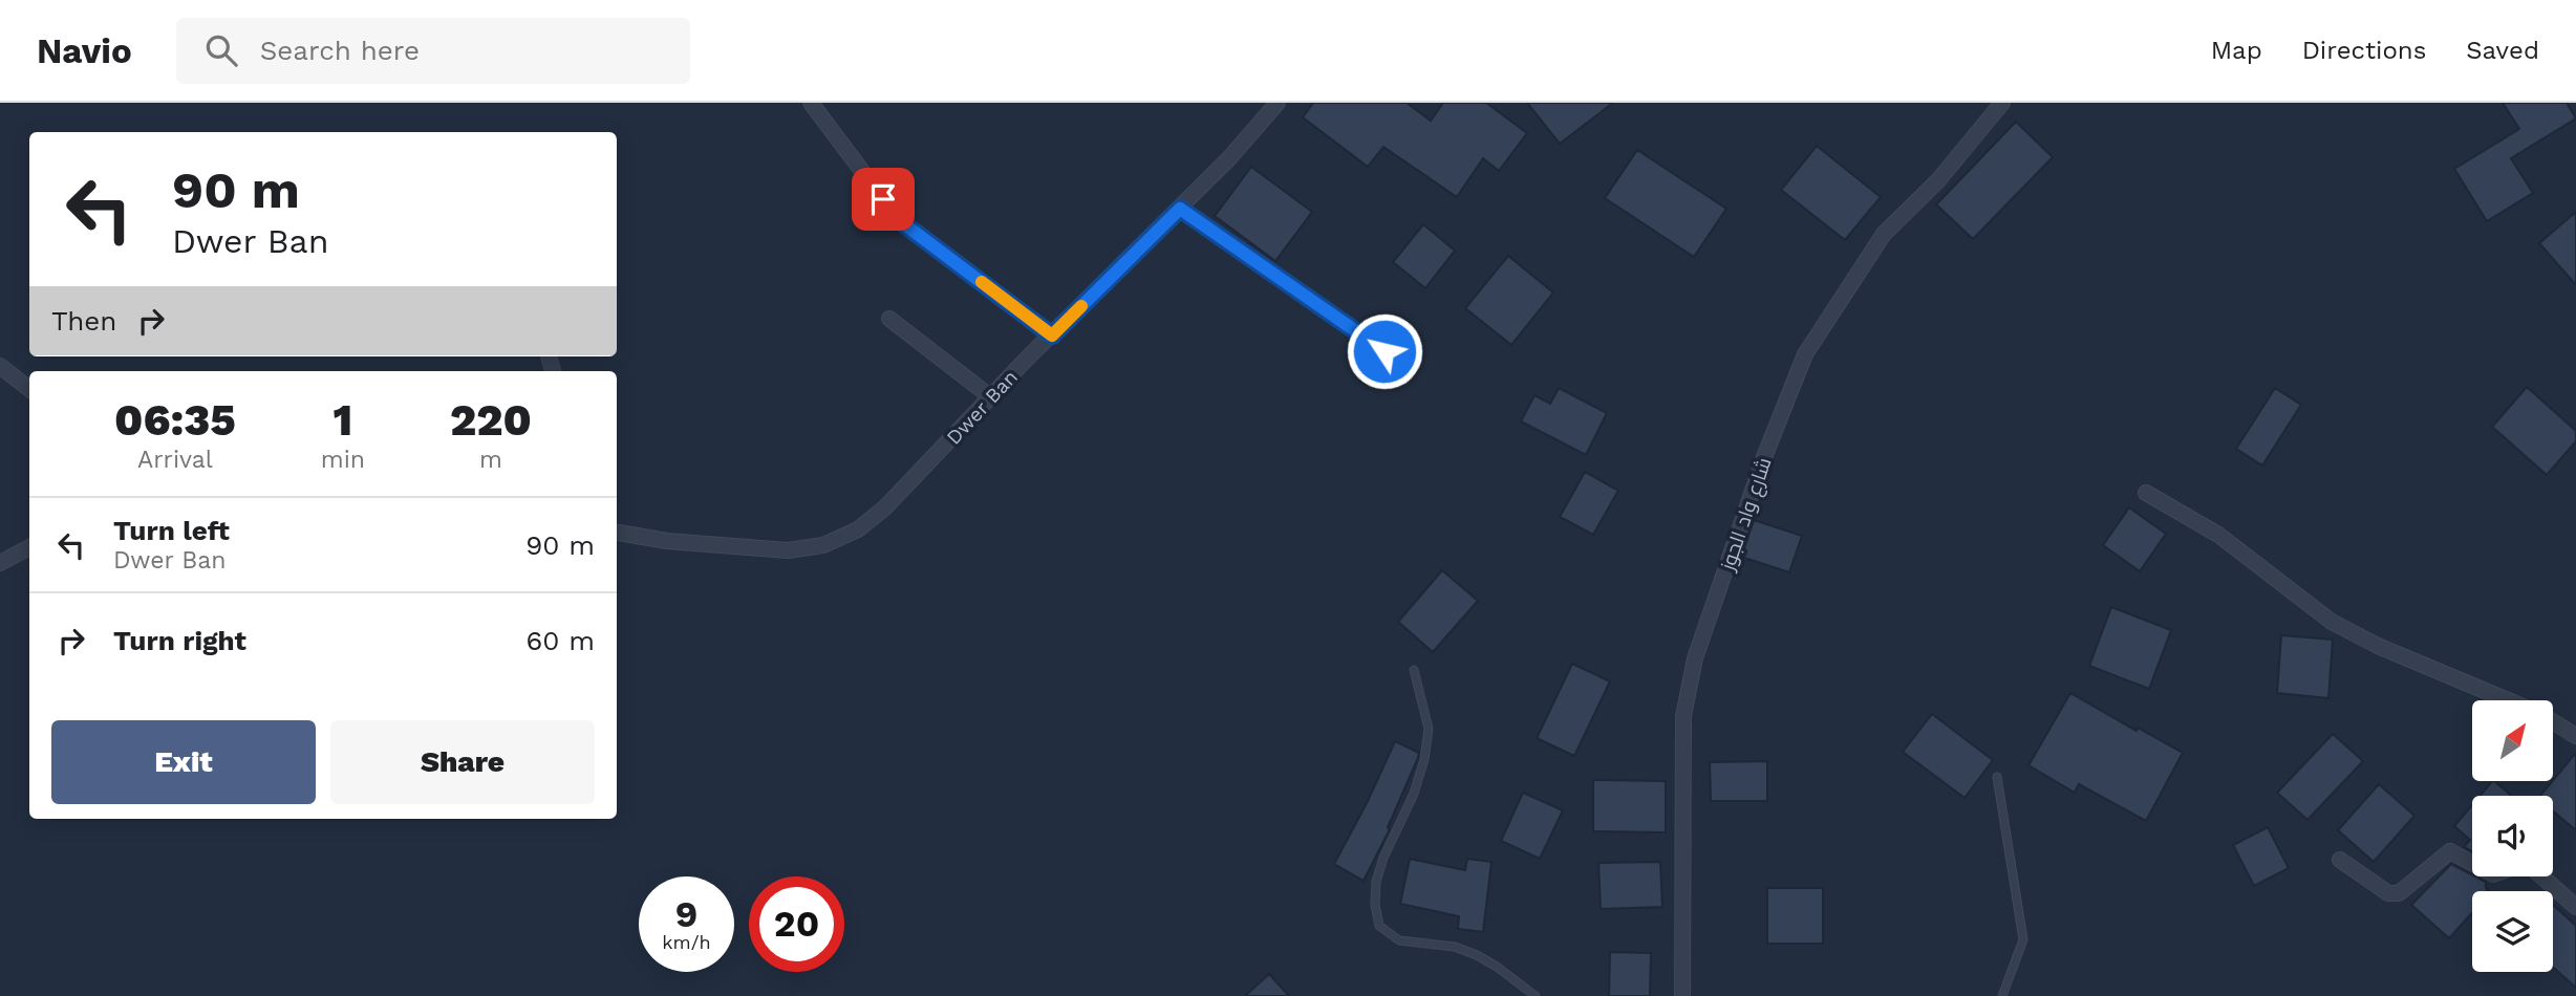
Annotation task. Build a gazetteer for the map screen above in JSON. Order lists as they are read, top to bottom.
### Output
{
  "streets": {
    "street": ["Dwer Ban", "شارع واد الجوز"]
  },
  "north": "top right",
  "page": {
    "header": "Navio",
    "search": "Search here",
    "nav": ["Map", "Directions", "Saved"],
    "turn": ["90 m", "Dwer Ban"],
    "then": "Then",
    "eta": [
      "06:35",
      "Arrival",
      "1",
      "min",
      "220",
      "m"
    ],
    "list": [
      {
        "name": "Turn left",
        "note": "Dwer Ban",
        "value": "90 m"
      },
      {
        "name": "Turn right",
        "value": "60 m"
      }
    ],
    "buttons": ["Exit", "Share"],
    "speed": "9 km/h",
    "limit": "20"
  }
}
